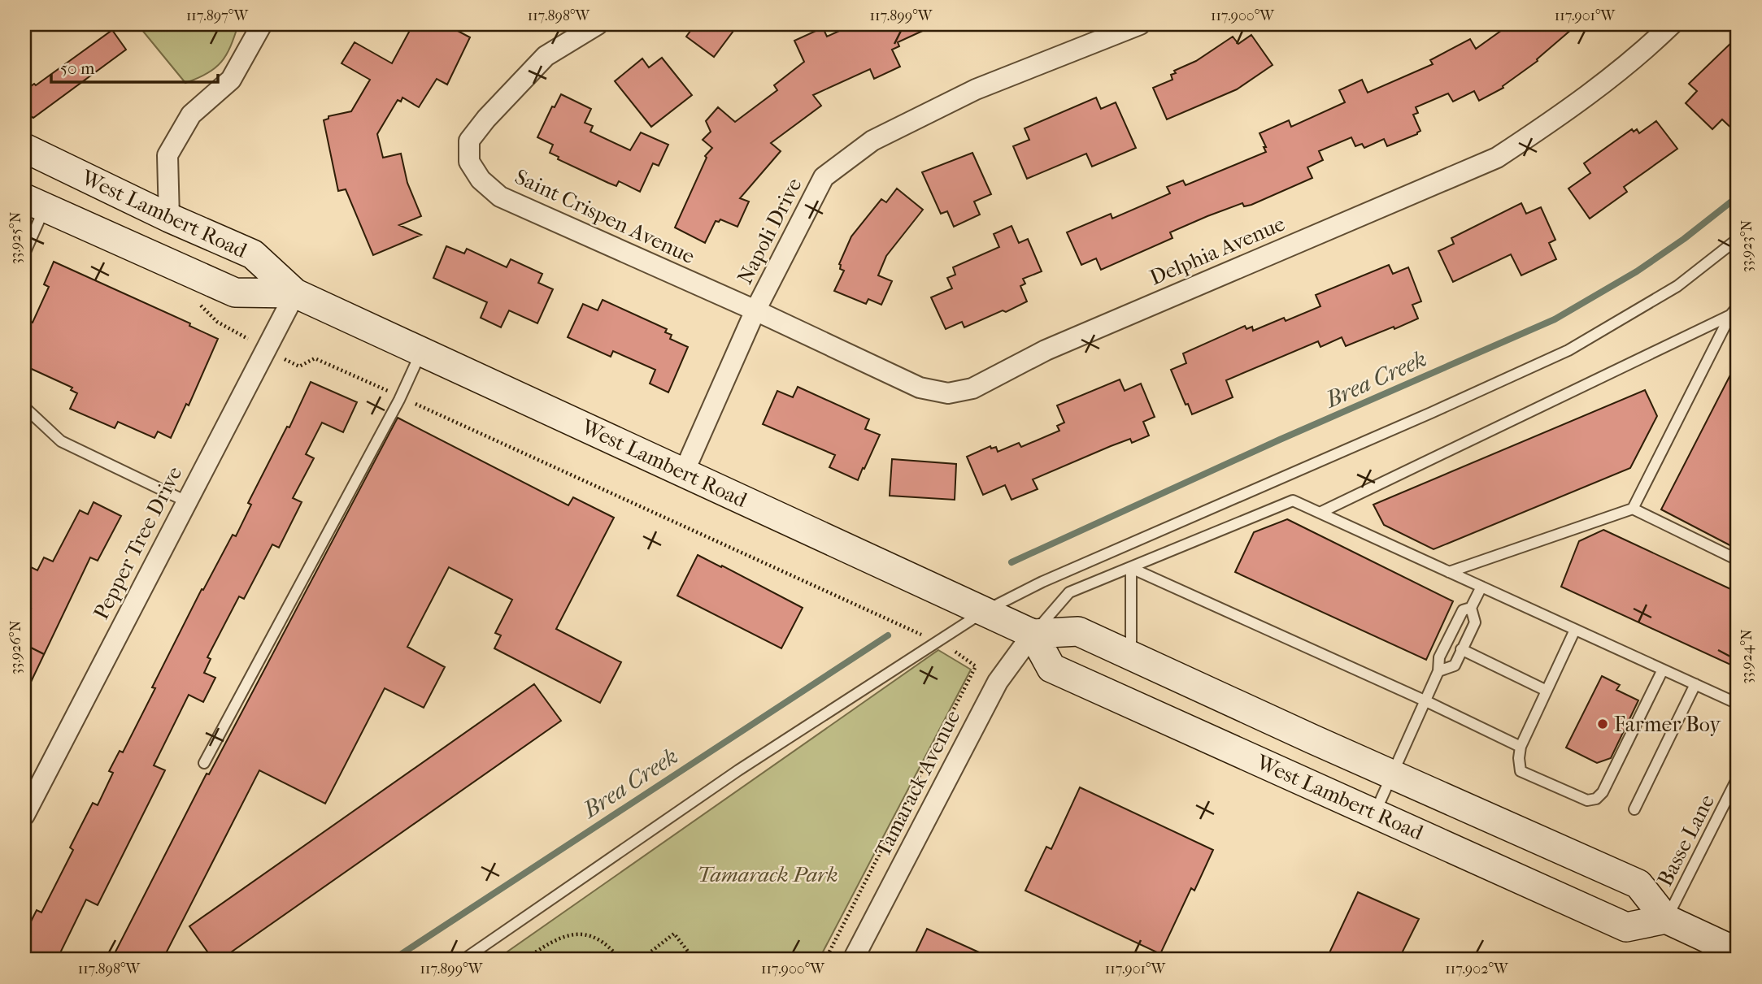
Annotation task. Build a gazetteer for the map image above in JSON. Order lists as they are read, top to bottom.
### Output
{
  "streets": {
    "main road": ["West Lambert Road"],
    "street": [
      "Saint Crispen Avenue",
      "Napoli Drive",
      "Delphia Avenue",
      "Pepper Tree Drive",
      "Tamarack Avenue"
    ],
    "lane": ["Basse Lane"]
  },
  "crossings": [
    ["West Lambert Road", "Napoli Drive"],
    ["West Lambert Road", "Pepper Tree Drive"],
    ["West Lambert Road", "Tamarack Avenue"],
    ["West Lambert Road", "Basse Lane"],
    ["Saint Crispen Avenue", "Napoli Drive"],
    ["Saint Crispen Avenue", "Delphia Avenue"],
    ["Napoli Drive", "Delphia Avenue"]
  ],
  "water": ["Brea Creek"],
  "parks": ["Tamarack Park"],
  "places": ["Farmer Boy"],
  "scale_bar": "50 m",
  "coordinates": [
    "117.897°W",
    "117.898°W",
    "117.899°W",
    "117.900°W",
    "117.901°W",
    "33.925°N",
    "33.923°N",
    "33.926°N",
    "33.924°N",
    "117.902°W"
  ]
}
